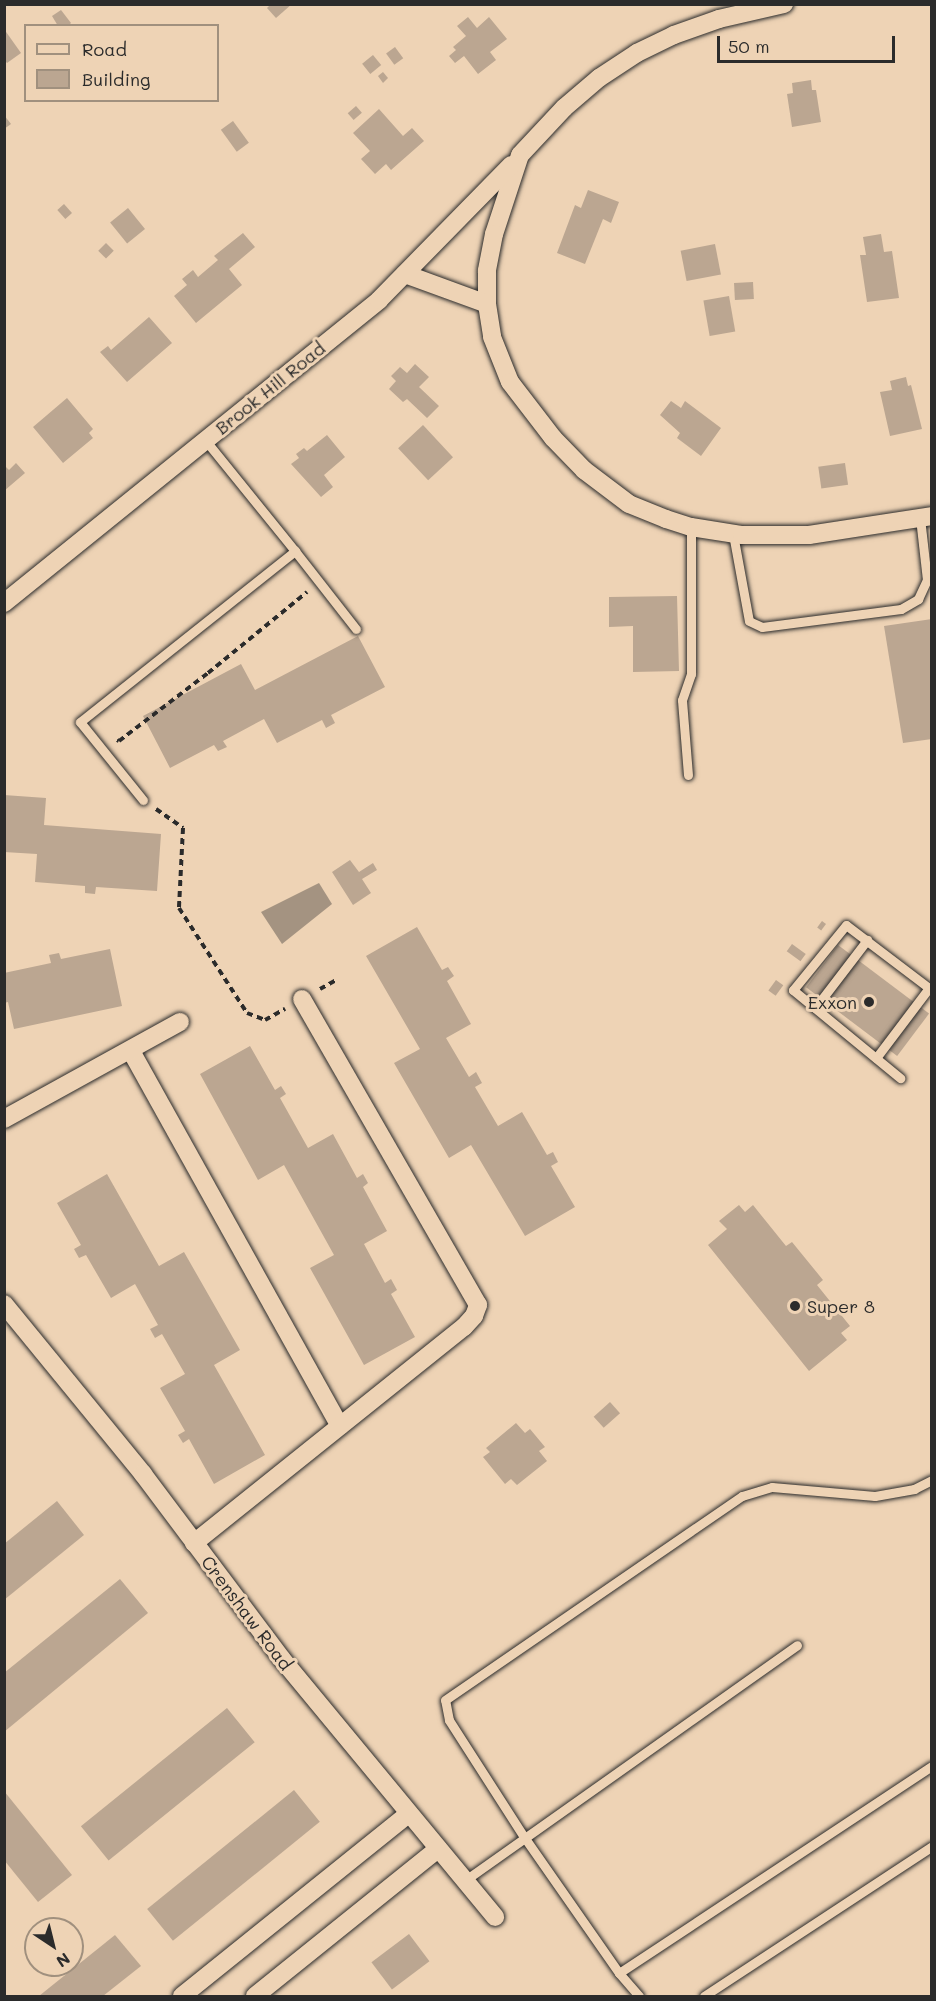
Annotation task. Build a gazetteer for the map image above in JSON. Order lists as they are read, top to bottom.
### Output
{
  "streets": {
    "street": ["Brook Hill Road", "Crenshaw Road"]
  },
  "places": ["Exxon", "Super 8"],
  "legend": ["Road", "Building"],
  "scale_bar": "50 m",
  "north": "bottom right"
}
